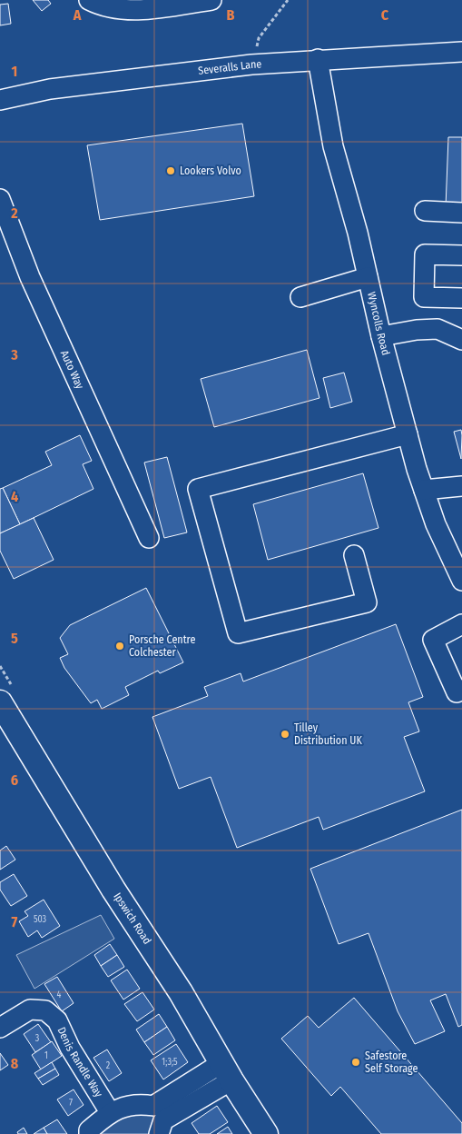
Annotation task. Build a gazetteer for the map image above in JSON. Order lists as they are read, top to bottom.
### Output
{
  "streets": {
    "main road": ["Ipswich Road"],
    "street": [
      "Severalls Lane",
      "Wyncolls Road",
      "Auto Way",
      "Denis Randle Way"
    ]
  },
  "crossings": [
    ["Severalls Lane", "Wyncolls Road"]
  ],
  "places": [
    "Lookers Volvo",
    "Porsche Centre Colchester",
    "Tilley Distribution UK",
    "Safestore Self Storage"
  ],
  "house_numbers": [
    "503",
    "4",
    "3",
    "1",
    "1;3;5",
    "2",
    "7"
  ],
  "grid": {
    "columns": ["A", "B", "C"],
    "rows": [
      "1",
      "2",
      "3",
      "4",
      "5",
      "6",
      "7",
      "8"
    ]
  }
}
